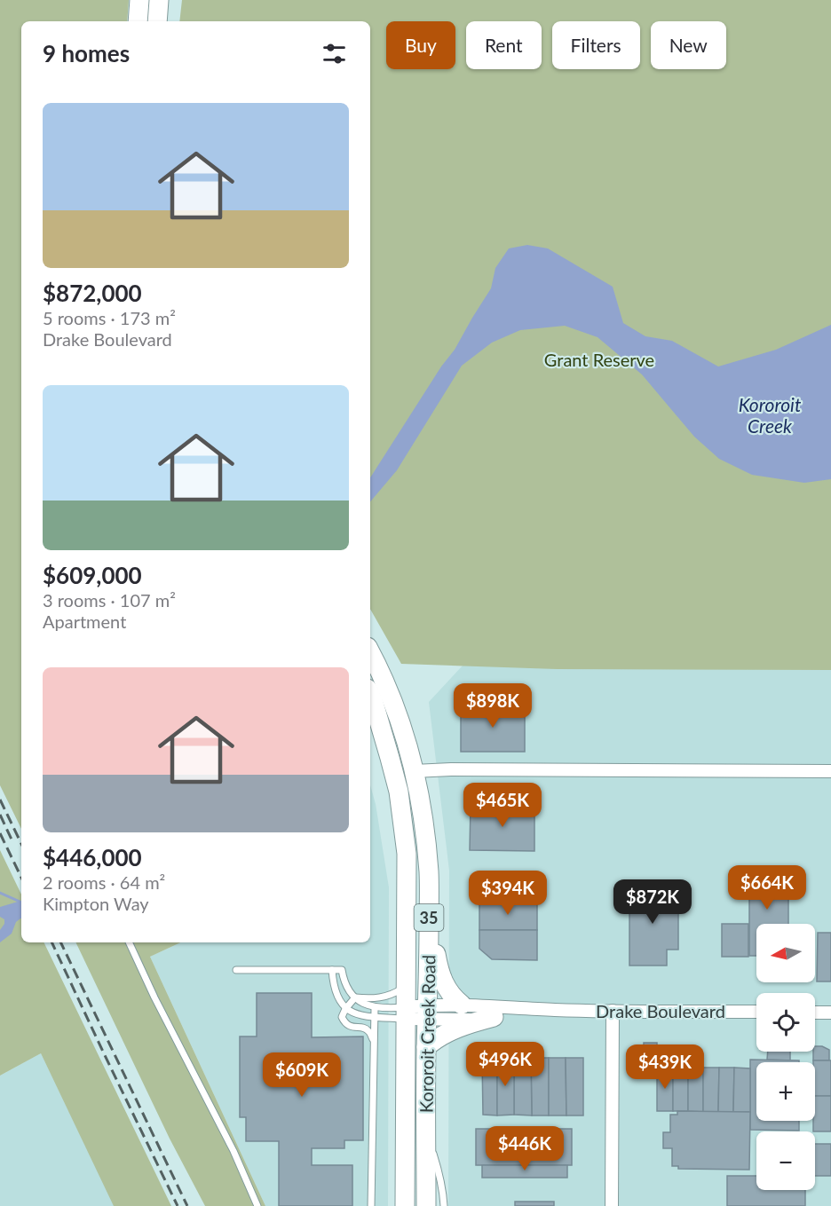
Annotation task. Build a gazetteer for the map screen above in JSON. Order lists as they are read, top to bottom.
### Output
{
  "streets": {
    "main road": ["35", "Kororoit Creek Road"],
    "street": ["Drake Boulevard"]
  },
  "crossings": [
    ["Drake Boulevard", "Kororoit Creek Road"]
  ],
  "water": ["Kororoit Creek"],
  "parks": ["Grant Reserve"],
  "north": "left",
  "page": {
    "chip": [
      "Buy",
      "Rent",
      "Filters",
      "New"
    ],
    "heading": "9 homes",
    "list": [
      {
        "name": "$872,000",
        "note": "5 rooms · 173 m² · Drake Boulevard"
      },
      {
        "name": "$609,000",
        "note": "3 rooms · 107 m² · Apartment"
      },
      {
        "name": "$446,000",
        "note": "2 rooms · 64 m² · Kimpton Way"
      }
    ],
    "price": [
      "$898K",
      "$465K",
      "$664K",
      "$394K",
      "$872K",
      "$496K",
      "$439K",
      "$609K",
      "$446K"
    ],
    "map_buttons": ["+", "−"]
  }
}
